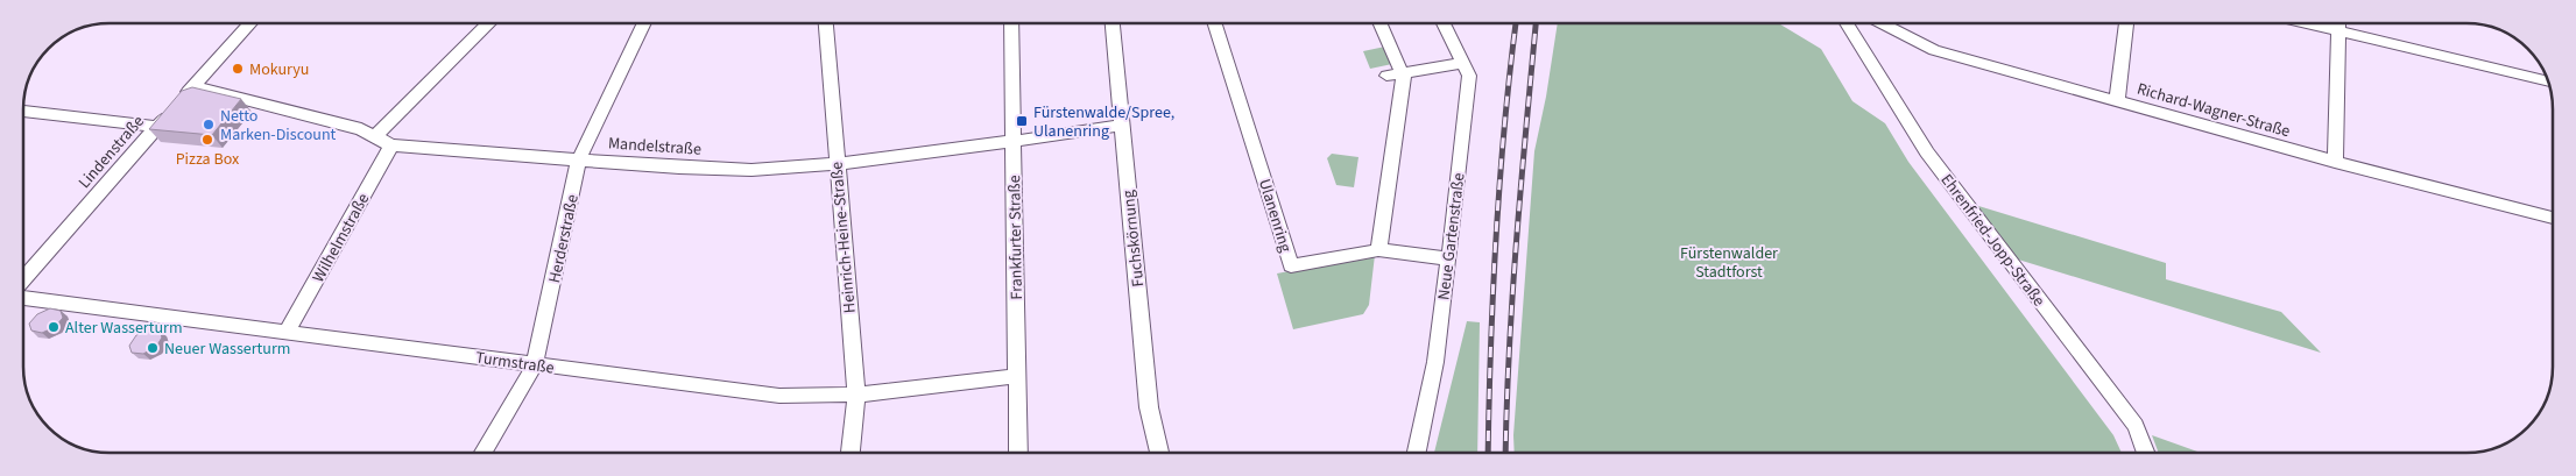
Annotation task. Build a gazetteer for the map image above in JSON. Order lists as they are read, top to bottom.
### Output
{
  "streets": {
    "street": [
      "Richard-Wagner-Straße",
      "Mandelstraße",
      "Lindenstraße",
      "Ulanenring",
      "Neue Gartenstraße",
      "Wilhelmstraße",
      "Heinrich-Heine-Straße",
      "Frankfurter Straße",
      "Herderstraße",
      "Fuchskörnung",
      "Ehrenfried-Jopp-Straße",
      "Turmstraße"
    ]
  },
  "crossings": [
    ["Mandelstraße", "Lindenstraße"],
    ["Mandelstraße", "Wilhelmstraße"],
    ["Mandelstraße", "Heinrich-Heine-Straße"],
    ["Mandelstraße", "Frankfurter Straße"],
    ["Mandelstraße", "Herderstraße"],
    ["Mandelstraße", "Fuchskörnung"],
    ["Ulanenring", "Neue Gartenstraße"],
    ["Wilhelmstraße", "Turmstraße"],
    ["Heinrich-Heine-Straße", "Turmstraße"],
    ["Frankfurter Straße", "Turmstraße"],
    ["Herderstraße", "Turmstraße"]
  ],
  "parks": ["Fürstenwalder Stadtforst"],
  "places": {
    "other": [
      "Mokuryu",
      "Netto Marken-Discount",
      "Pizza Box",
      "Alter Wasserturm",
      "Neuer Wasserturm"
    ],
    "transit": ["Fürstenwalde/Spree, Ulanenring"]
  }
}
